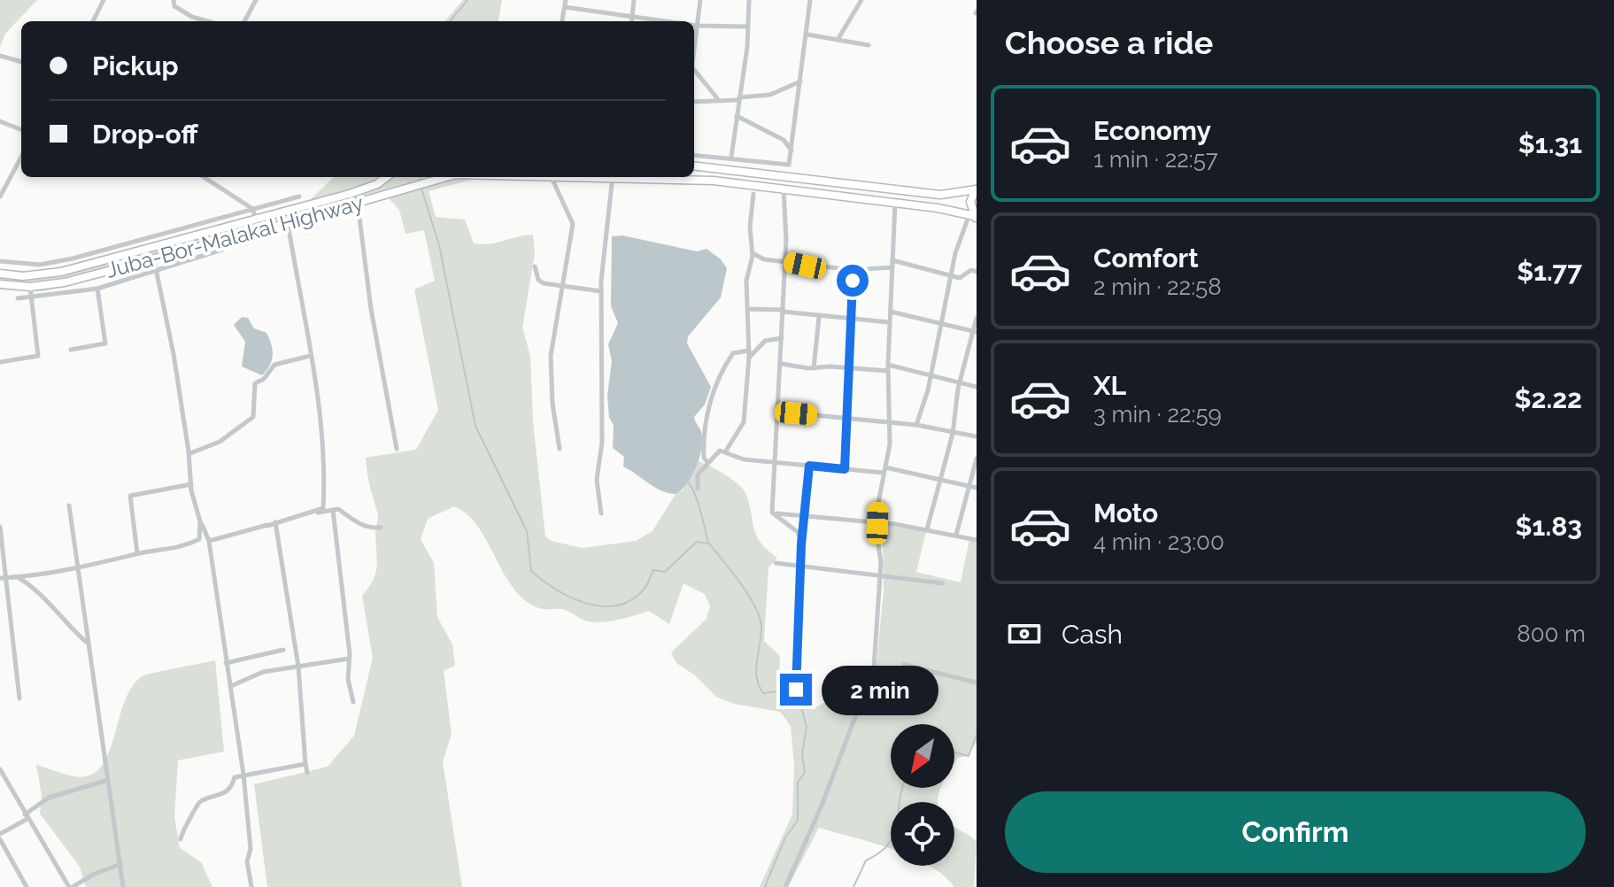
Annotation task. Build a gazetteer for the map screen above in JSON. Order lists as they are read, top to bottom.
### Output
{
  "streets": {
    "highway": ["Juba-Bor-Malakal Highway"]
  },
  "north": "bottom left",
  "page": {
    "heading": "Choose a ride",
    "banner": ["Pickup", "Drop-off"],
    "list": [
      {
        "name": "Economy",
        "note": "1 min · 22:57",
        "value": "$1.31"
      },
      {
        "name": "Comfort",
        "note": "2 min · 22:58",
        "value": "$1.77"
      },
      {
        "name": "XL",
        "note": "3 min · 22:59",
        "value": "$2.22"
      },
      {
        "name": "Moto",
        "note": "4 min · 23:00",
        "value": "$1.83"
      }
    ],
    "pay": ["Cash", "800 m"],
    "bubble": "2 min",
    "buttons": "Confirm"
  }
}
